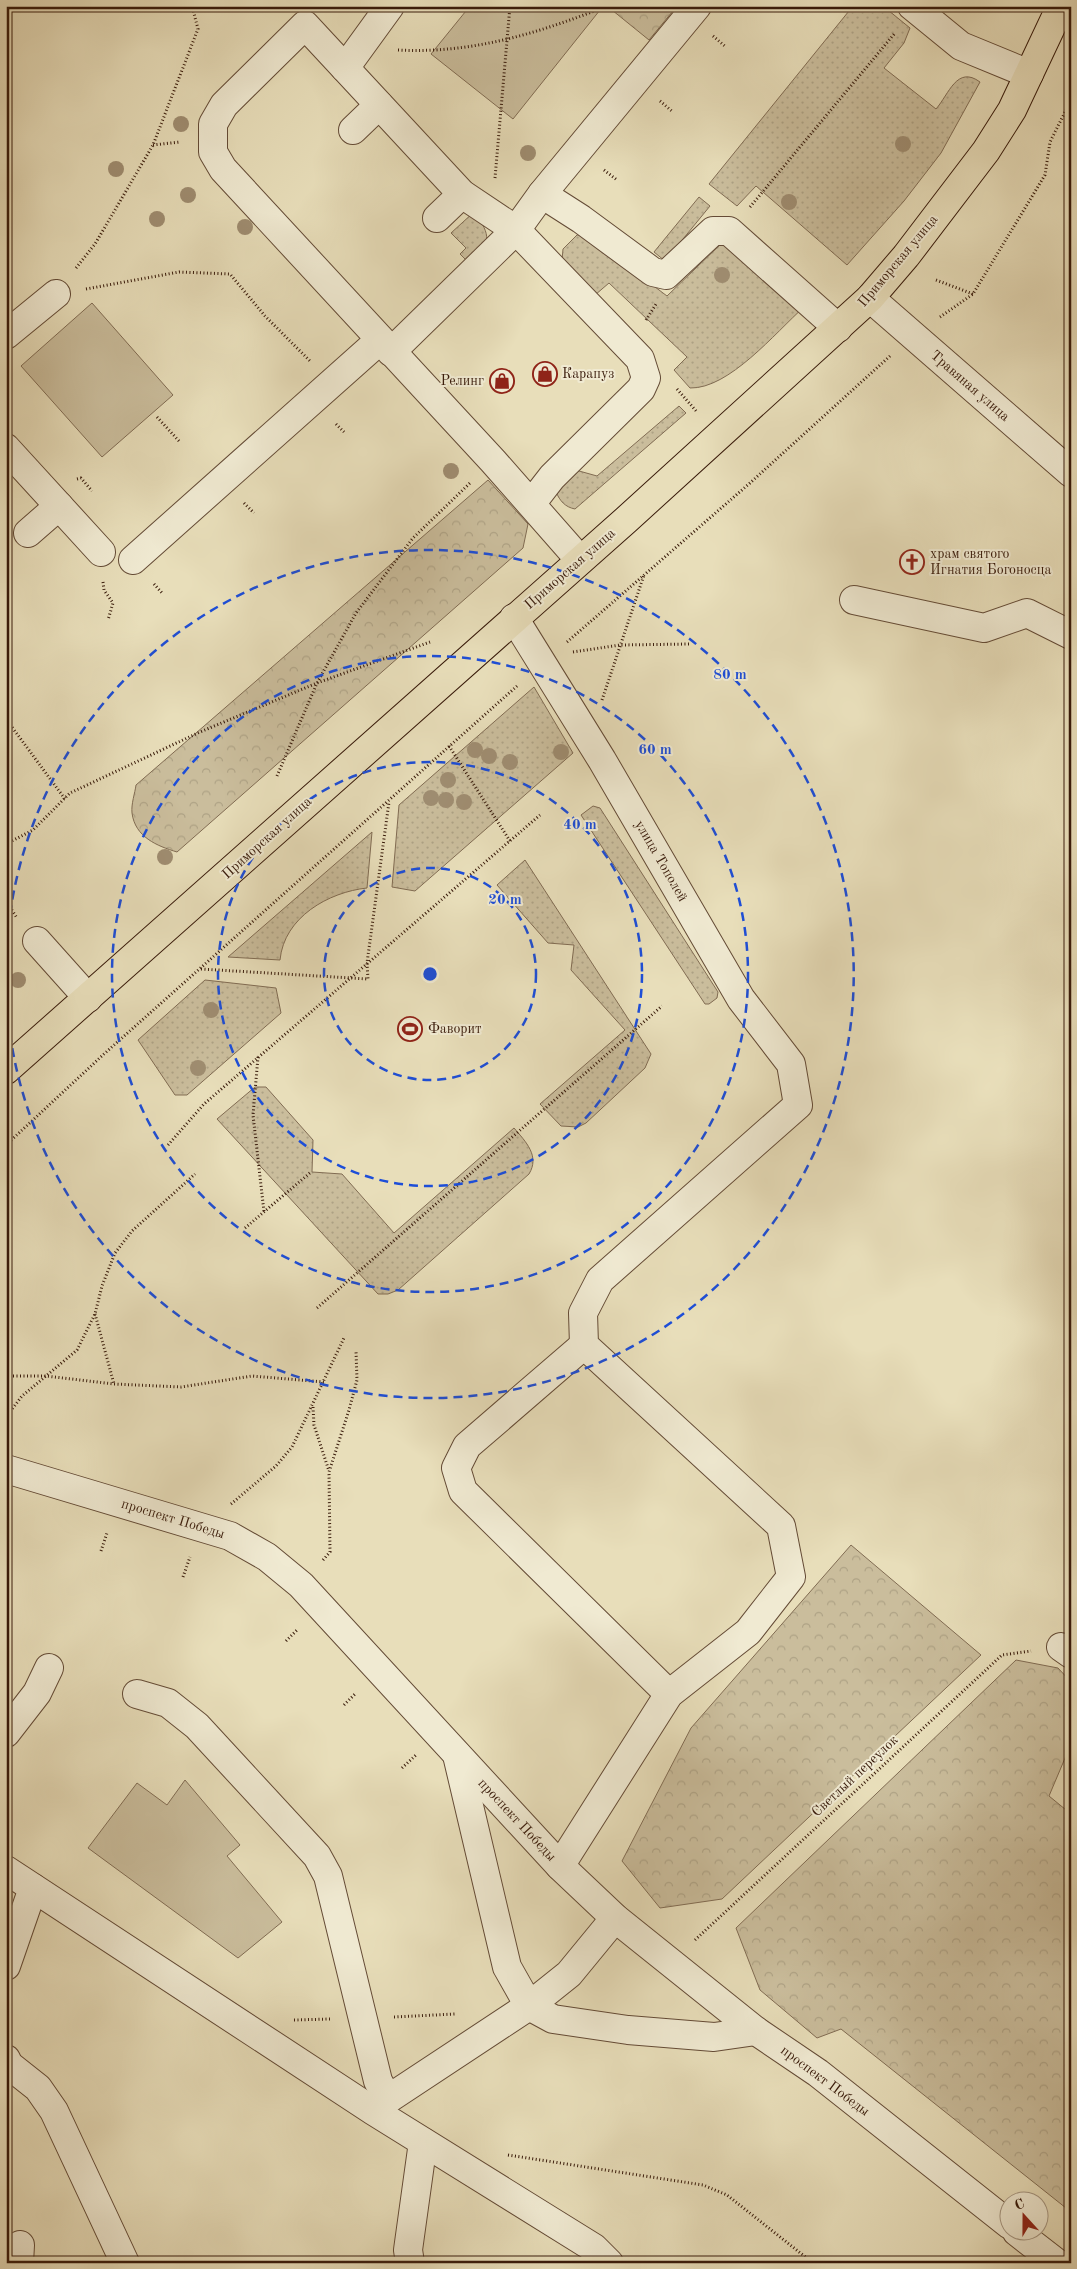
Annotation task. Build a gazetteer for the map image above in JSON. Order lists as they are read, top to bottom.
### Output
{
  "streets": {
    "main road": ["Приморская улица"],
    "street": ["Травяная улица", "улица Тополей", "проспект Победы"],
    "path": ["Светлый переулок"]
  },
  "crossings": [
    ["Приморская улица", "Травяная улица"],
    ["Приморская улица", "улица Тополей"],
    ["проспект Победы", "Светлый переулок"]
  ],
  "places": {
    "shop": ["Карапуз", "Релинг"],
    "church": ["храм святого Игнатия Богоносца"],
    "sports": ["Фаворит"]
  },
  "north": "top",
  "rings": [
    "80 m",
    "60 m",
    "40 m",
    "20 m"
  ]
}
